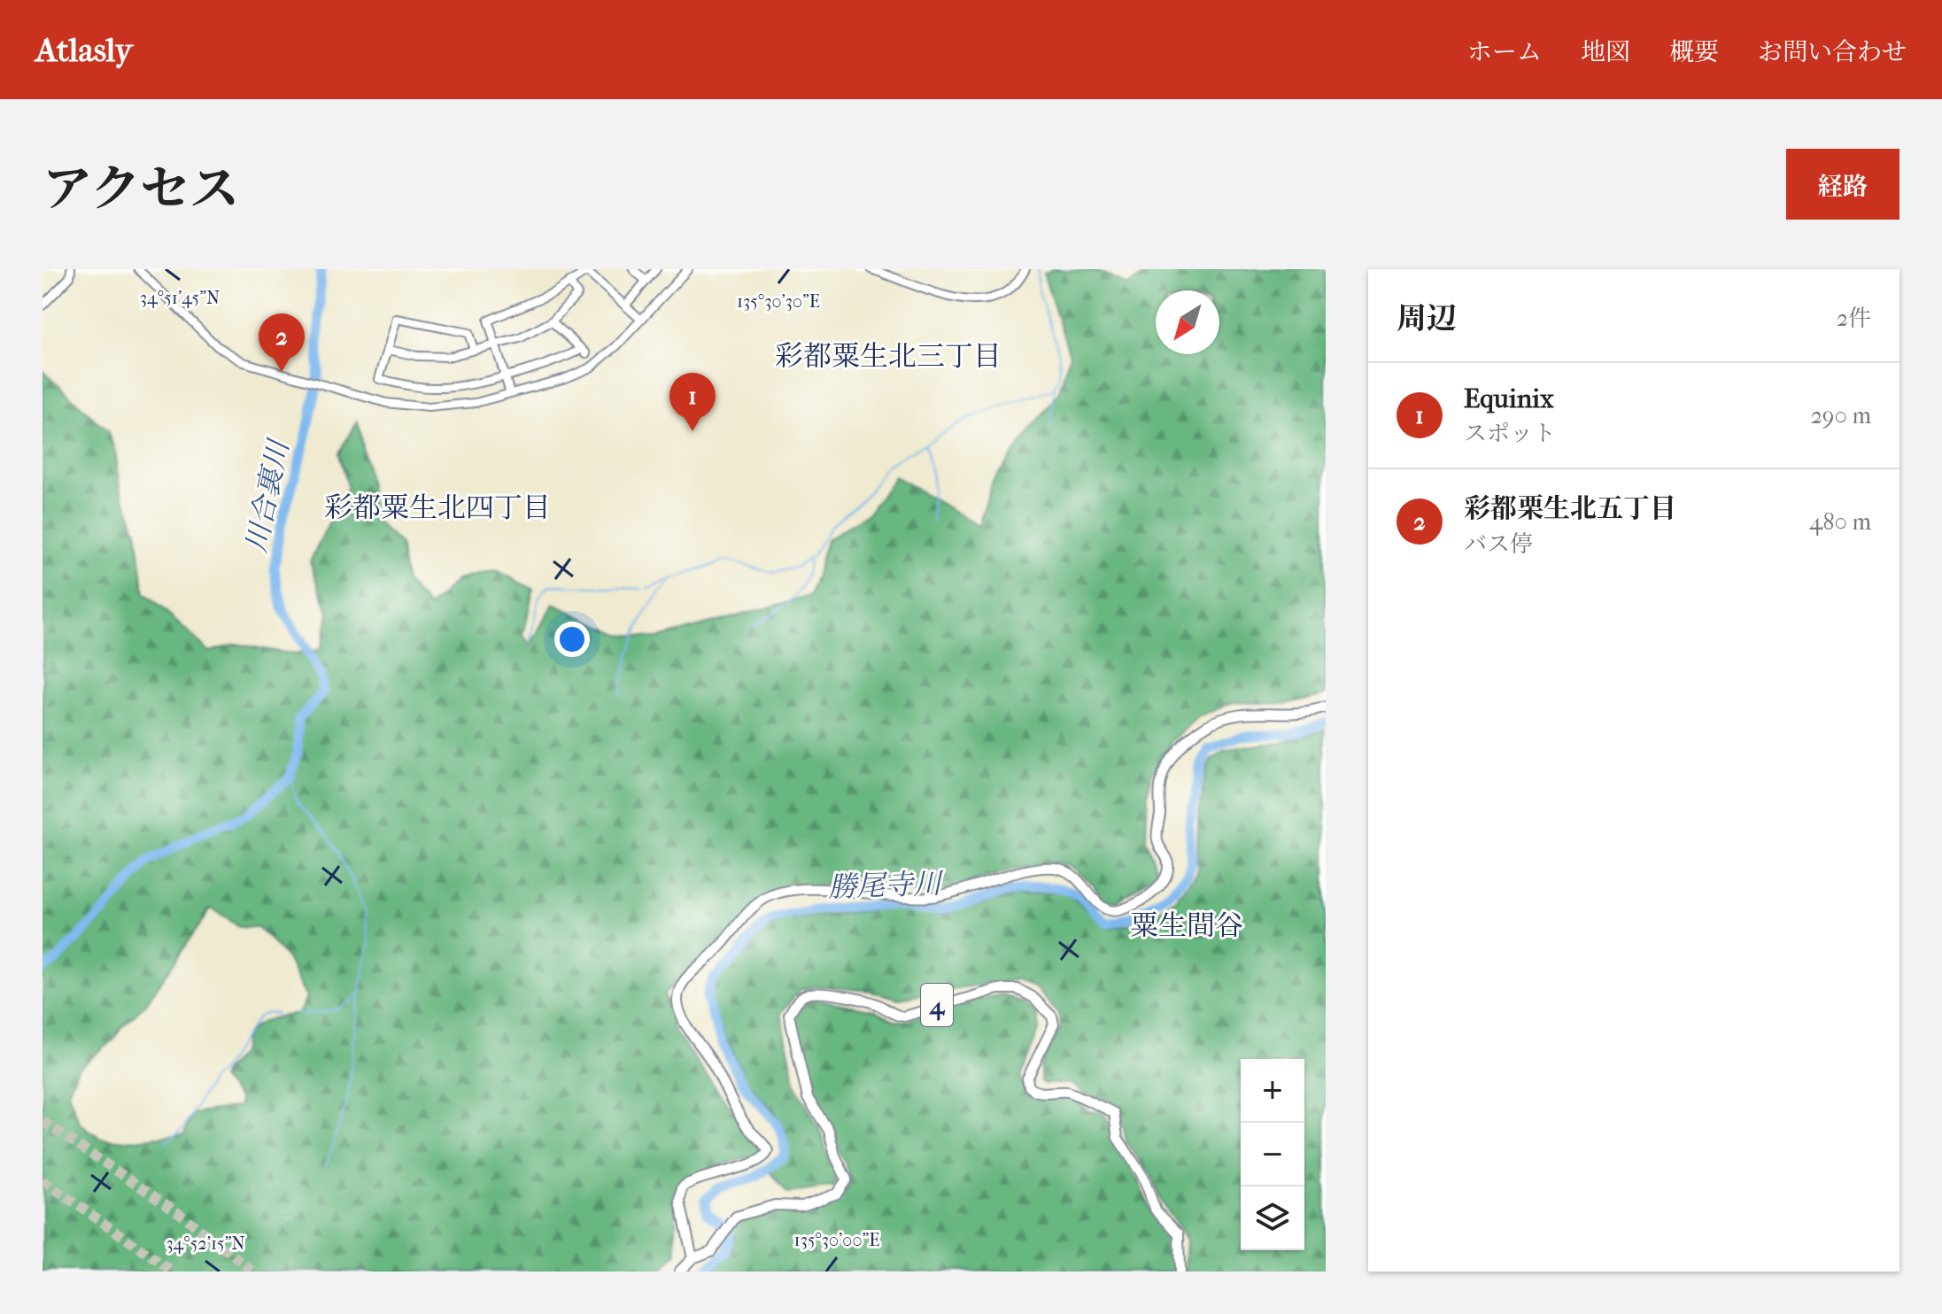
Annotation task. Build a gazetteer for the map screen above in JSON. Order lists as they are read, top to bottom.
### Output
{
  "streets": {
    "main road": ["4"]
  },
  "districts": ["彩都粟生北三丁目", "彩都粟生北四丁目", "粟生間谷"],
  "water": ["川合裏川", "勝尾寺川"],
  "north": "bottom left",
  "page": {
    "header": "Atlasly",
    "nav": [
      "ホーム",
      "地図",
      "概要",
      "お問い合わせ"
    ],
    "title": "アクセス",
    "buttons": "経路",
    "heading": ["周辺", "2件"],
    "pins": ["2", "1"],
    "list": [
      {
        "mark": "1",
        "name": "Equinix",
        "note": "スポット",
        "value": "290 m"
      },
      {
        "mark": "2",
        "name": "彩都栗生北五丁目",
        "note": "バス停",
        "value": "480 m"
      }
    ],
    "map_buttons": ["+", "−"]
  },
  "coordinates": [
    "34°51'45\"N",
    "135°30'30\"E",
    "135°30'00\"E",
    "34°52'15\"N"
  ]
}
